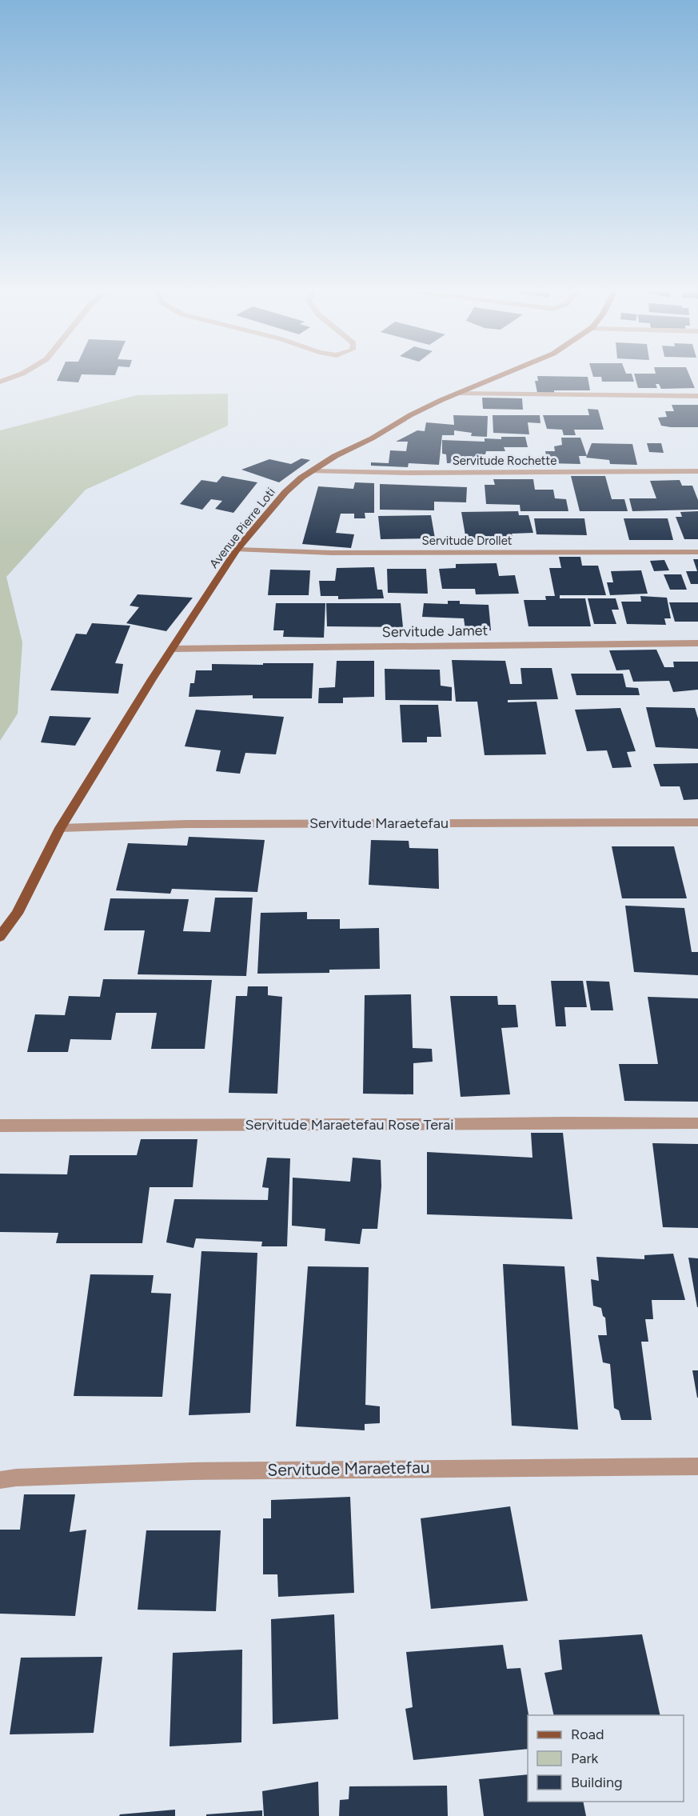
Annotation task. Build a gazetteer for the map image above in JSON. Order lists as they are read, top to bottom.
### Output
{
  "streets": {
    "main road": ["Avenue Pierre Loti"],
    "street": [
      "Servitude Rochette",
      "Servitude Drollet",
      "Servitude Jamet",
      "Servitude Maraetefau",
      "Servitude Maraetefau Rose Terai"
    ]
  },
  "crossings": [
    ["Servitude Rochette", "Avenue Pierre Loti"],
    ["Avenue Pierre Loti", "Servitude Drollet"],
    ["Avenue Pierre Loti", "Servitude Jamet"],
    ["Avenue Pierre Loti", "Servitude Maraetefau"]
  ],
  "legend": ["Road", "Park", "Building"]
}
